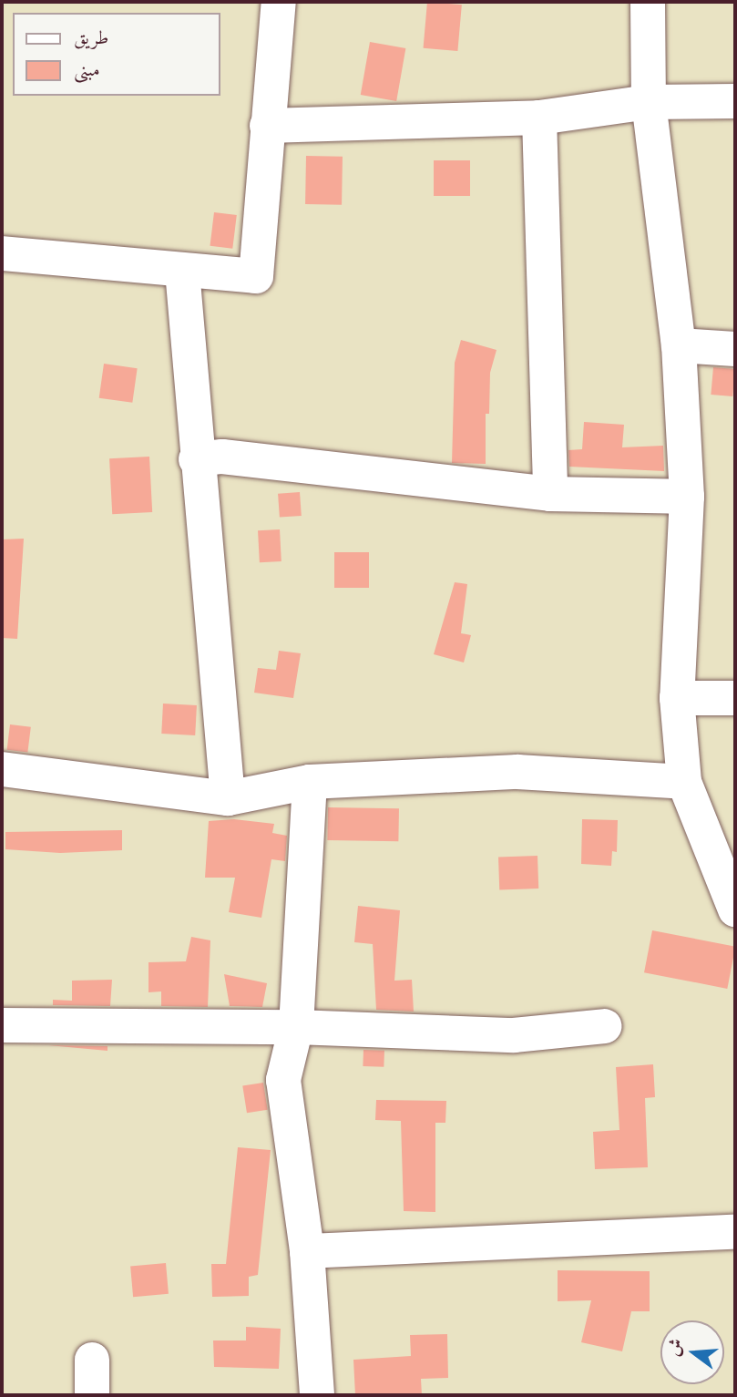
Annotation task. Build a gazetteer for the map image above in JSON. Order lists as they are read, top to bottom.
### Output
{
  "legend": ["طريق", "مبنى"],
  "north": "left"
}
